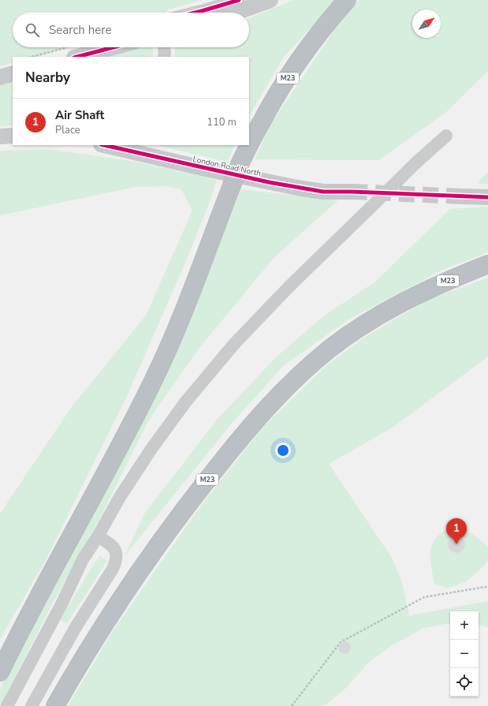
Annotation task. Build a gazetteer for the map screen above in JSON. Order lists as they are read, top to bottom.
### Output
{
  "streets": {
    "highway": ["M23"],
    "main road": ["London Road North"]
  },
  "north": "top right",
  "page": {
    "search": "Search here",
    "heading": "Nearby",
    "list": [
      {
        "mark": "1",
        "name": "Air Shaft",
        "note": "Place",
        "value": "110 m"
      }
    ],
    "pins": "1",
    "map_buttons": ["+", "−"]
  }
}
